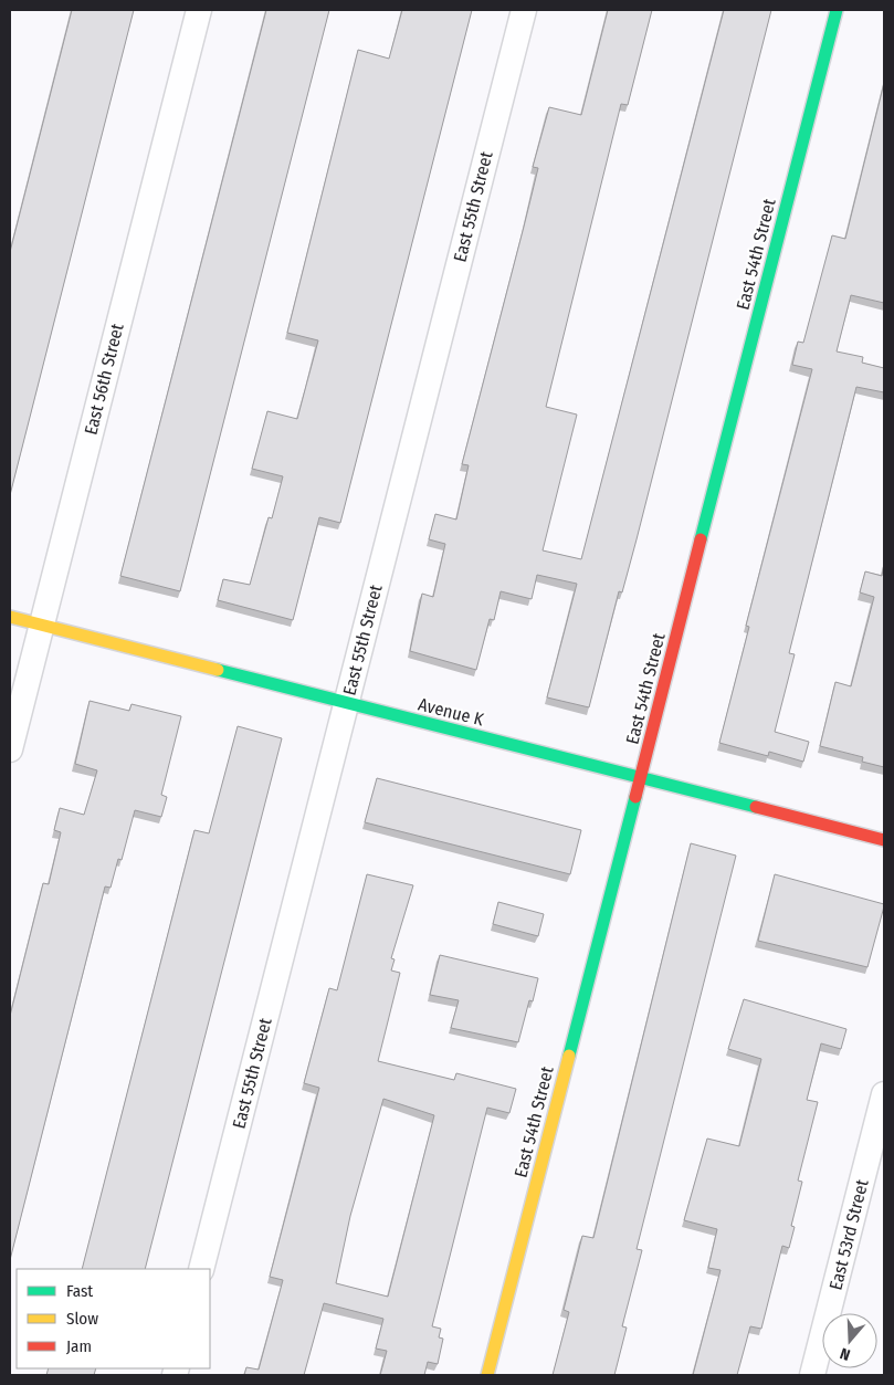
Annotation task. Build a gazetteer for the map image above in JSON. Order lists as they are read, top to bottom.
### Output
{
  "streets": {
    "street": [
      "East 55th Street",
      "East 54th Street",
      "East 56th Street",
      "Avenue K",
      "East 53rd Street"
    ]
  },
  "crossings": [
    ["East 55th Street", "Avenue K"],
    ["East 54th Street", "Avenue K"],
    ["East 56th Street", "Avenue K"]
  ],
  "legend": ["Fast", "Slow", "Jam"],
  "north": "bottom"
}
